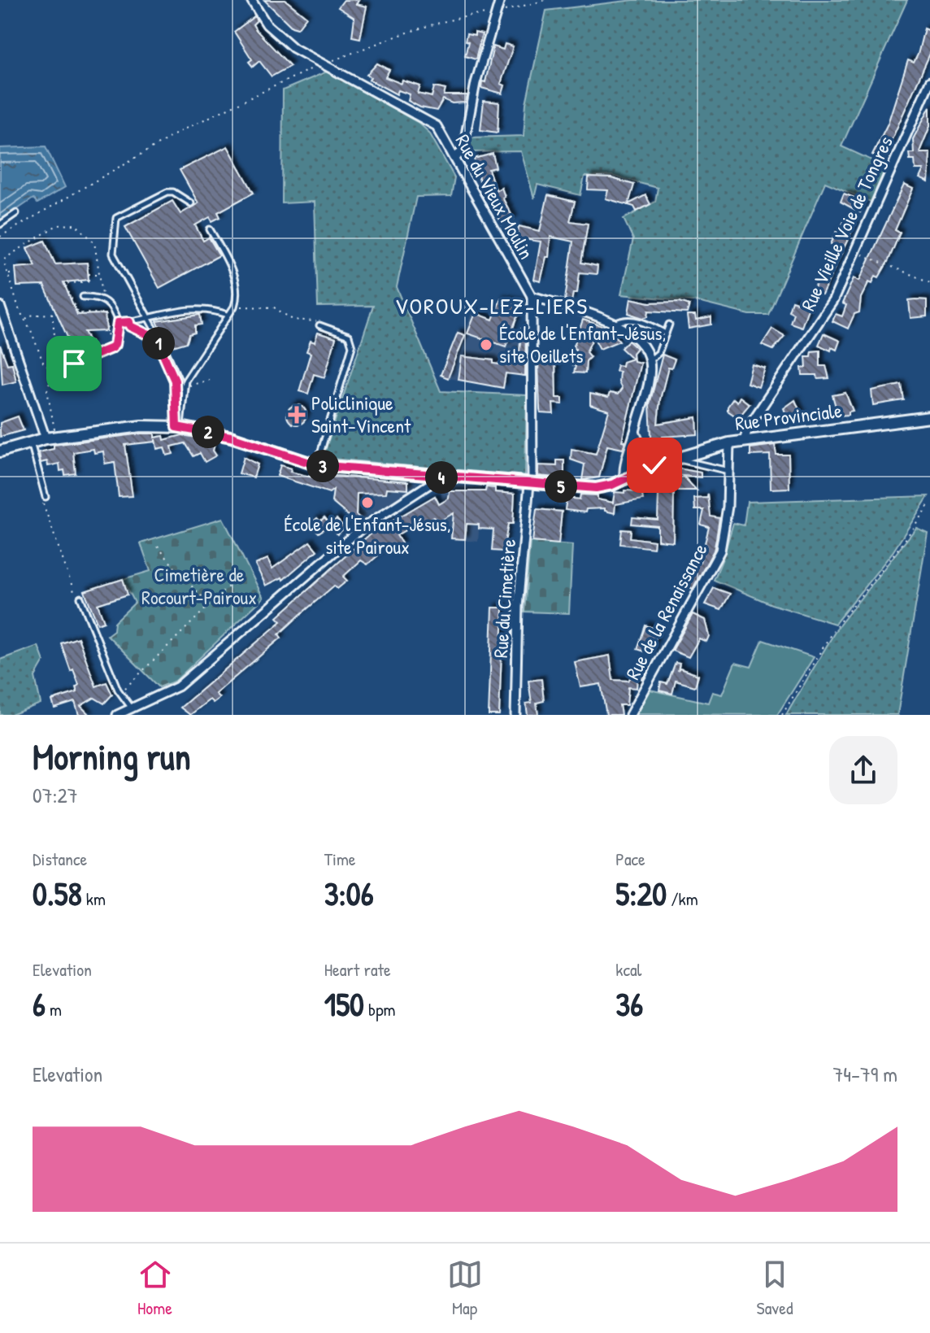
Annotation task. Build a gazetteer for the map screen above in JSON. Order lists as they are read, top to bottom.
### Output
{
  "streets": {
    "main road": ["Rue Provinciale"],
    "street": [
      "Rue du Vieux Moulin",
      "Rue Vieille Voie de Tongres",
      "Rue du Cimetière",
      "Rue de la Renaissance"
    ]
  },
  "crossings": [
    ["Rue du Vieux Moulin", "Rue du Cimetière"],
    ["Rue Vieille Voie de Tongres", "Rue Provinciale"],
    ["Rue Provinciale", "Rue de la Renaissance"]
  ],
  "districts": ["VOROUX-LEZ-LIERS"],
  "parks": ["Cimetière de Rocourt-Pairoux"],
  "places": {
    "other": ["École de l'Enfant-Jésus, site Oeillets", "École de l'Enfant-Jésus, site Pairoux"],
    "health": ["Policlinique Saint-Vincent"]
  },
  "page": {
    "pins": [
      "1",
      "2",
      "3",
      "4",
      "5"
    ],
    "heading": ["Morning run", "07:27"],
    "stats": [
      ["Distance", "0.58 km"],
      ["Time", "3:06"],
      ["Pace", "5:20 /km"],
      ["Elevation", "6 m"],
      ["Heart rate", "150 bpm"],
      ["kcal", "36"]
    ],
    "chart": ["Elevation", "74–79 m"],
    "tabs": ["Home", "Map", "Saved"]
  }
}
